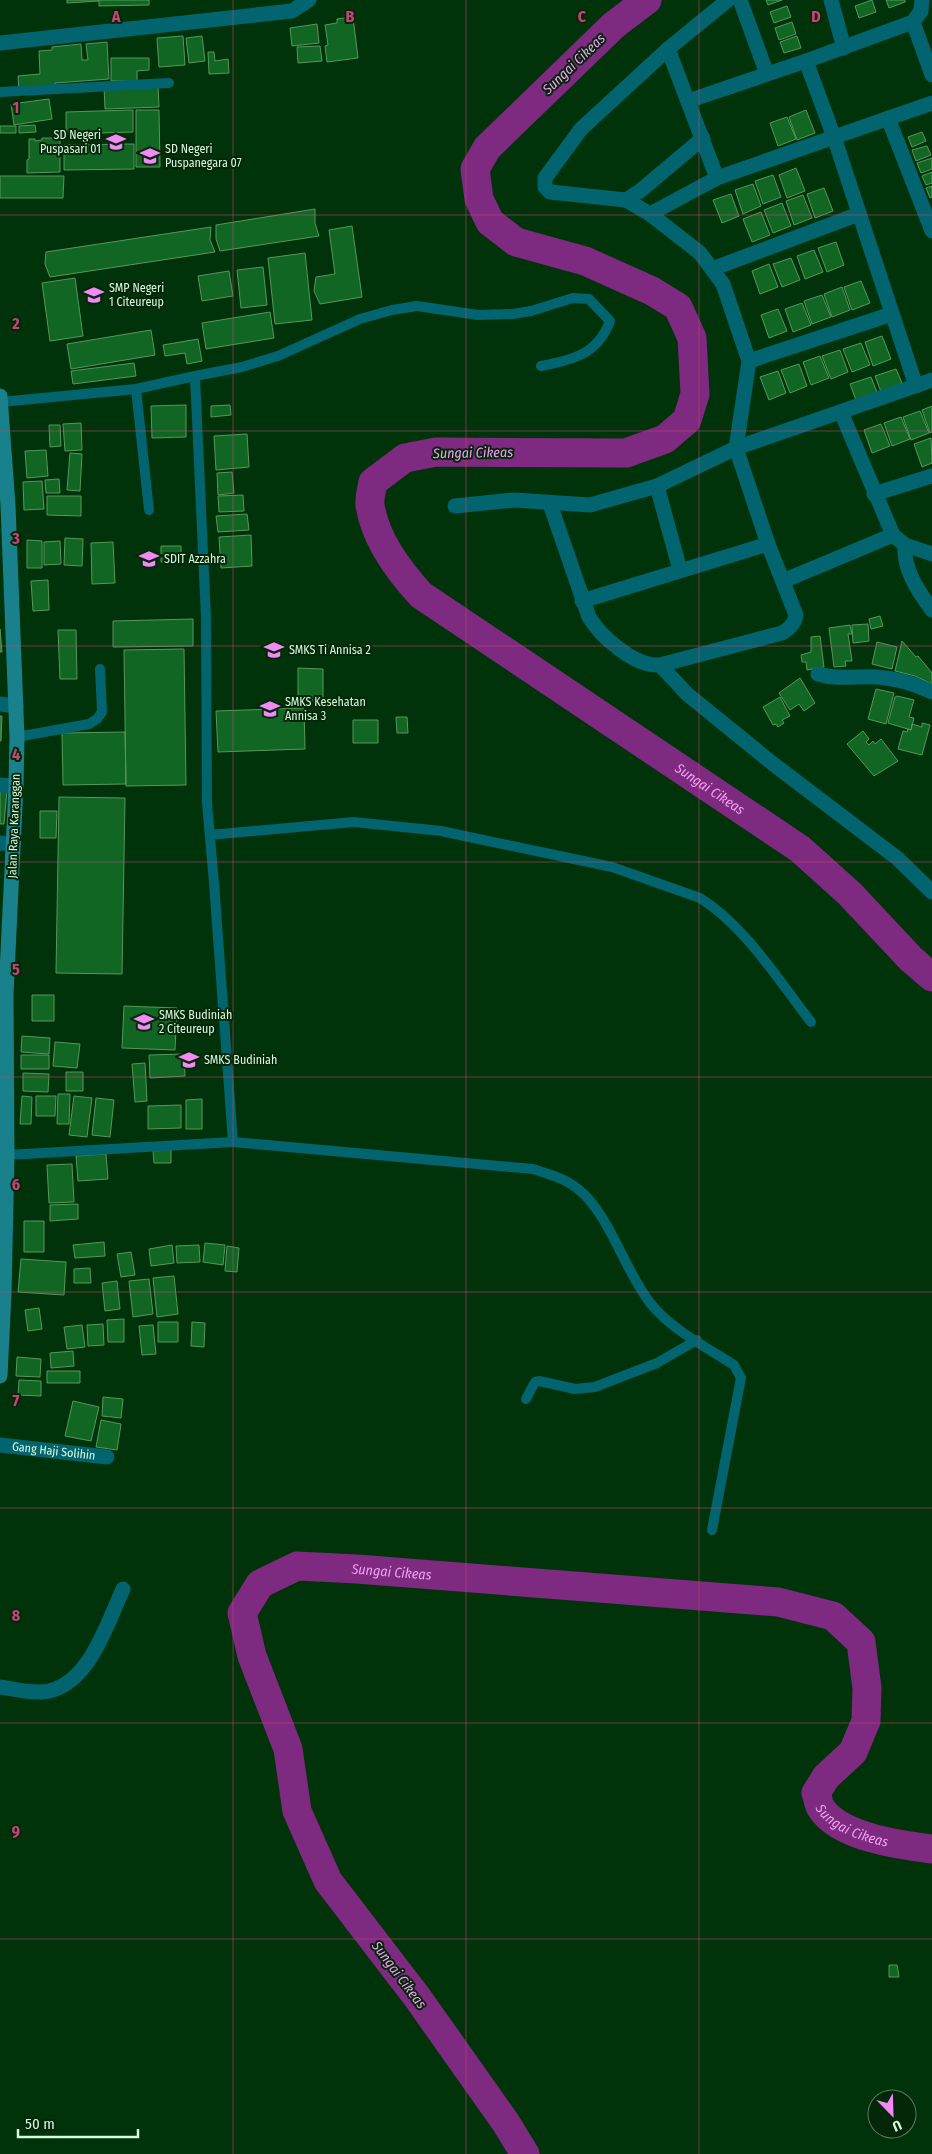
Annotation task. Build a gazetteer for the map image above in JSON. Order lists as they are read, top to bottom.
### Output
{
  "streets": {
    "street": ["Jalan Raya Karanggan", "Gang Haji Solihin"]
  },
  "water": ["Sungai Cikeas"],
  "places": {
    "school or university": [
      "SD Negeri Puspasari 01",
      "SD Negeri Puspanegara 07",
      "SMP Negeri 1 Citeureup",
      "SDIT Azzahra",
      "SMKS Ti Annisa 2",
      "SMKS Kesehatan Annisa 3",
      "SMKS Budiniah 2 Citeureup",
      "SMKS Budiniah"
    ]
  },
  "scale_bar": "50 m",
  "north": "bottom right",
  "grid": {
    "columns": [
      "A",
      "B",
      "C",
      "D"
    ],
    "rows": [
      "1",
      "2",
      "3",
      "4",
      "5",
      "6",
      "7",
      "8",
      "9"
    ]
  }
}
